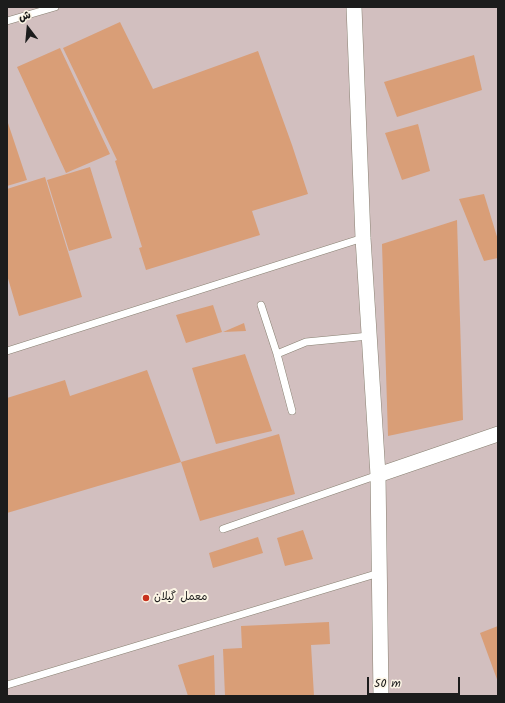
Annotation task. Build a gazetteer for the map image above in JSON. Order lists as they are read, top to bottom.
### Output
{
  "places": ["معمل گیلان"],
  "scale_bar": "50 m",
  "north": "top"
}
